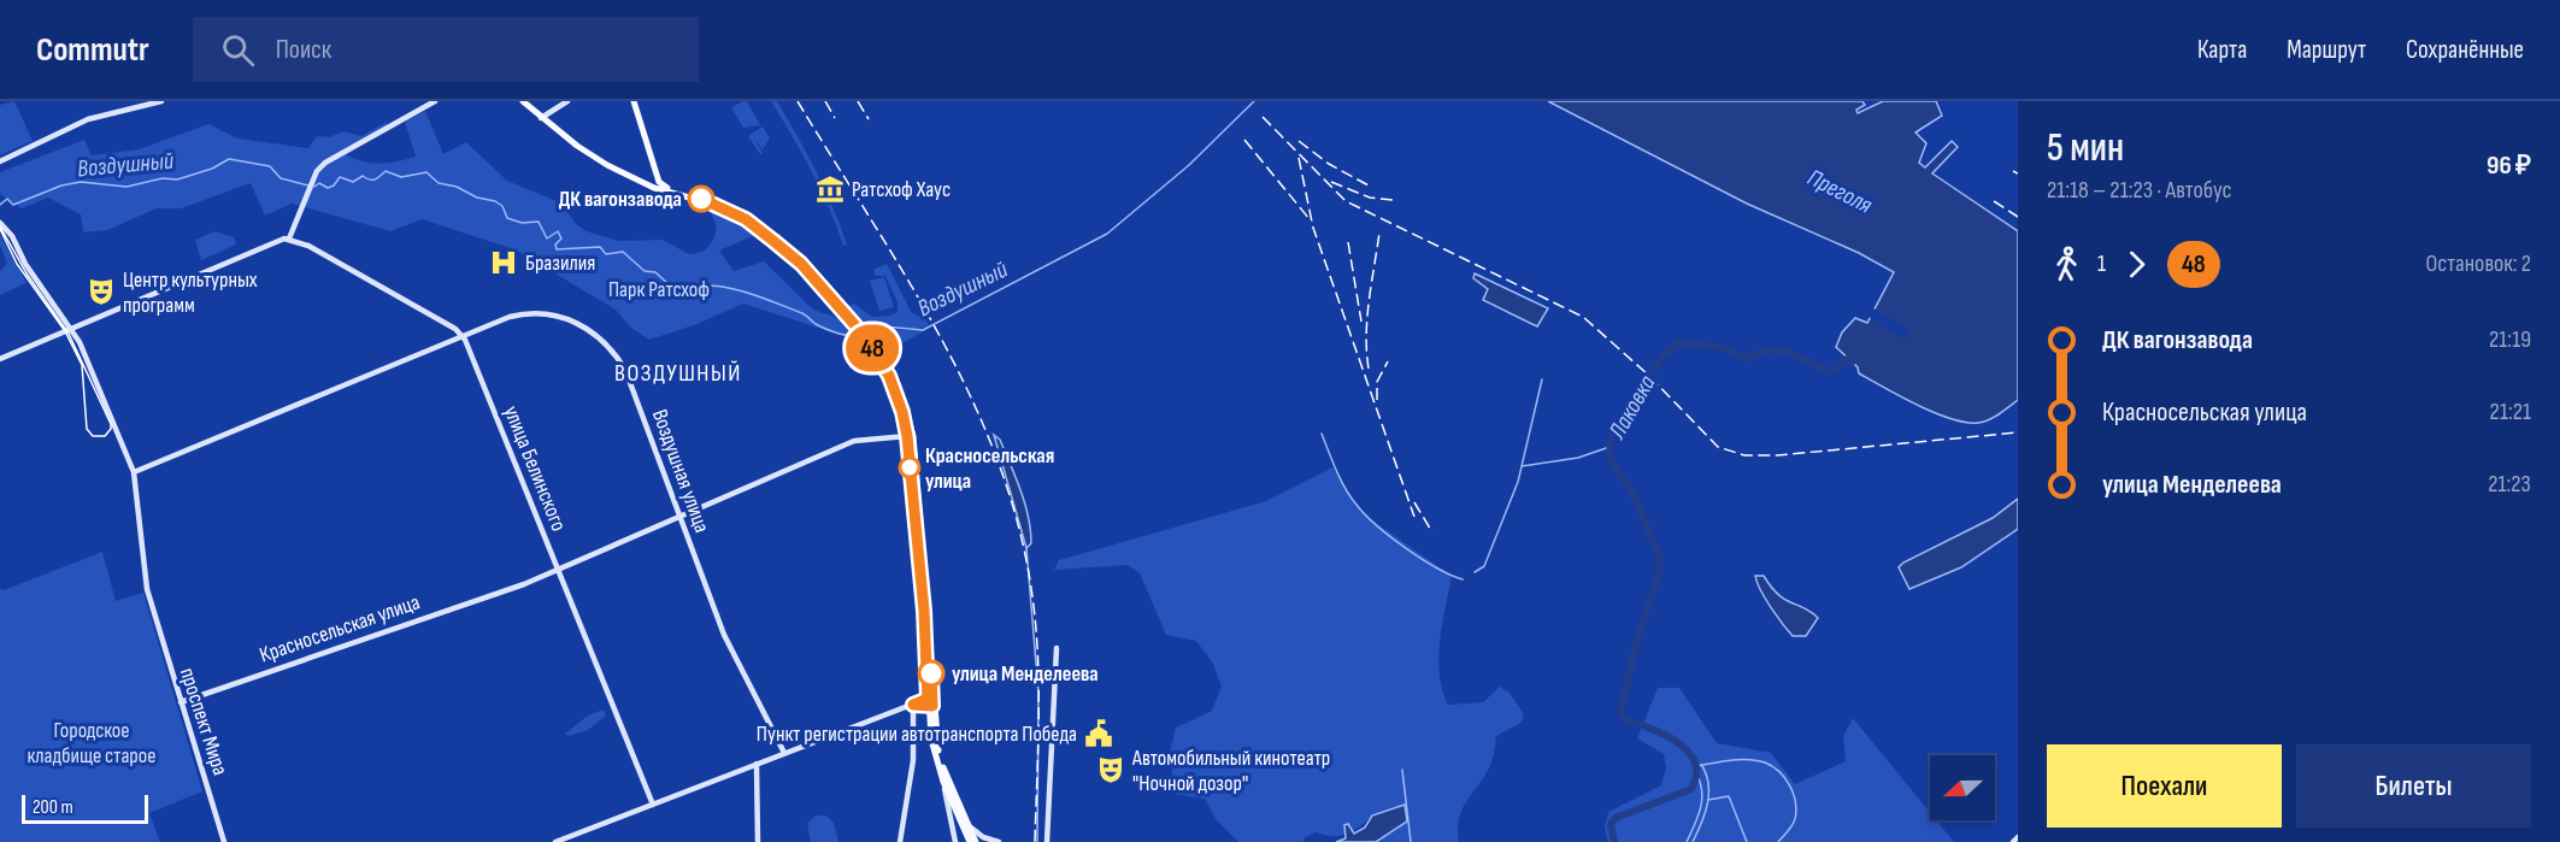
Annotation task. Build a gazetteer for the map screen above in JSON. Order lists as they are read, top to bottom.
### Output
{
  "streets": {
    "street": [
      "улица Белинского",
      "Воздушная улица",
      "Красносельская улица",
      "проспект Мира"
    ]
  },
  "crossings": [
    ["улица Белинского", "Воздушная улица"],
    ["улица Белинского", "Красносельская улица"],
    ["Воздушная улица", "Красносельская улица"],
    ["Воздушная улица", "проспект Мира"],
    ["Красносельская улица", "проспект Мира"]
  ],
  "districts": ["ВОЗДУШНЫЙ"],
  "water": ["Воздушный", "Преголя", "Лаковка"],
  "parks": ["Парк Ратсхоф", "Городское кладбище старое"],
  "places": {
    "museum": ["Ратсхоф Хаус"],
    "other": ["ДК вагонзавода", "Красносельская улица", "улица Менделеева"],
    "hospital": ["Бразилия"],
    "theatre": ["Центр культурных программ", "Автомобильный кинотеатр \"Ночной дозор\""],
    "public building": ["Пункт регистрации автотранспорта Победа"]
  },
  "lines": ["bus line 48"],
  "scale_bar": "200 m",
  "north": "left",
  "page": {
    "header": "Commutr",
    "search": "Поиск",
    "nav": ["Карта", "Маршрут", "Сохранённые"],
    "on_map": "48",
    "heading": ["5 мин", "21:18 – 21:23 · Автобус", "96 ₽"],
    "legs": ["1", "48", "Остановок: 2"],
    "list": [
      {
        "name": "ДК вагонзавода",
        "value": "21:19"
      },
      {
        "name": "Красносельская улица",
        "value": "21:21"
      },
      {
        "name": "улица Менделеева",
        "value": "21:23"
      }
    ],
    "buttons": ["Поехали", "Билеты"],
    "scale": "200 m"
  }
}
